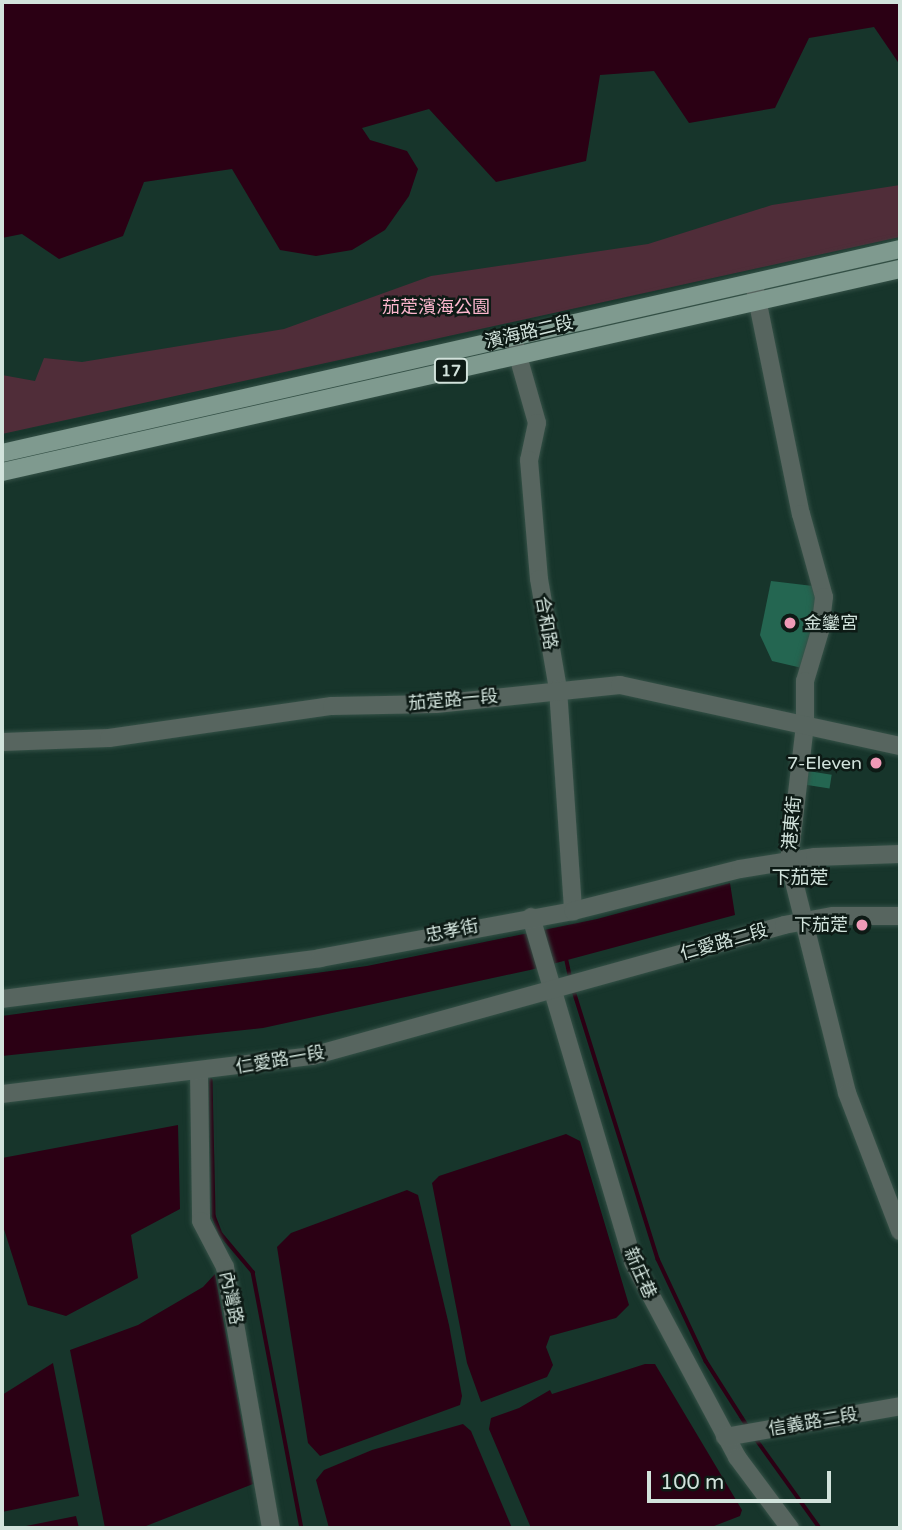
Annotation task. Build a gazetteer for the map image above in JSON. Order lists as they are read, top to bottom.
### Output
{
  "streets": {
    "main road": ["濱海路二段", "17"],
    "street": [
      "合和路",
      "茄萣路一段",
      "港東街",
      "忠孝街",
      "仁愛路二段",
      "仁愛路一段",
      "新庄巷",
      "內灣路",
      "信義路二段"
    ]
  },
  "crossings": [
    ["濱海路二段", "合和路"],
    ["濱海路二段", "港東街"],
    ["合和路", "茄萣路一段"],
    ["合和路", "忠孝街"],
    ["茄萣路一段", "港東街"],
    ["港東街", "忠孝街"],
    ["港東街", "仁愛路二段"],
    ["忠孝街", "新庄巷"],
    ["仁愛路二段", "仁愛路一段"],
    ["仁愛路二段", "新庄巷"],
    ["仁愛路一段", "新庄巷"],
    ["仁愛路一段", "內灣路"],
    ["新庄巷", "信義路二段"]
  ],
  "districts": ["下茄萣"],
  "parks": ["茄萣濱海公園"],
  "places": ["金鑾宮", "7-Eleven", "下茄萣"],
  "scale_bar": "100 m"
}
